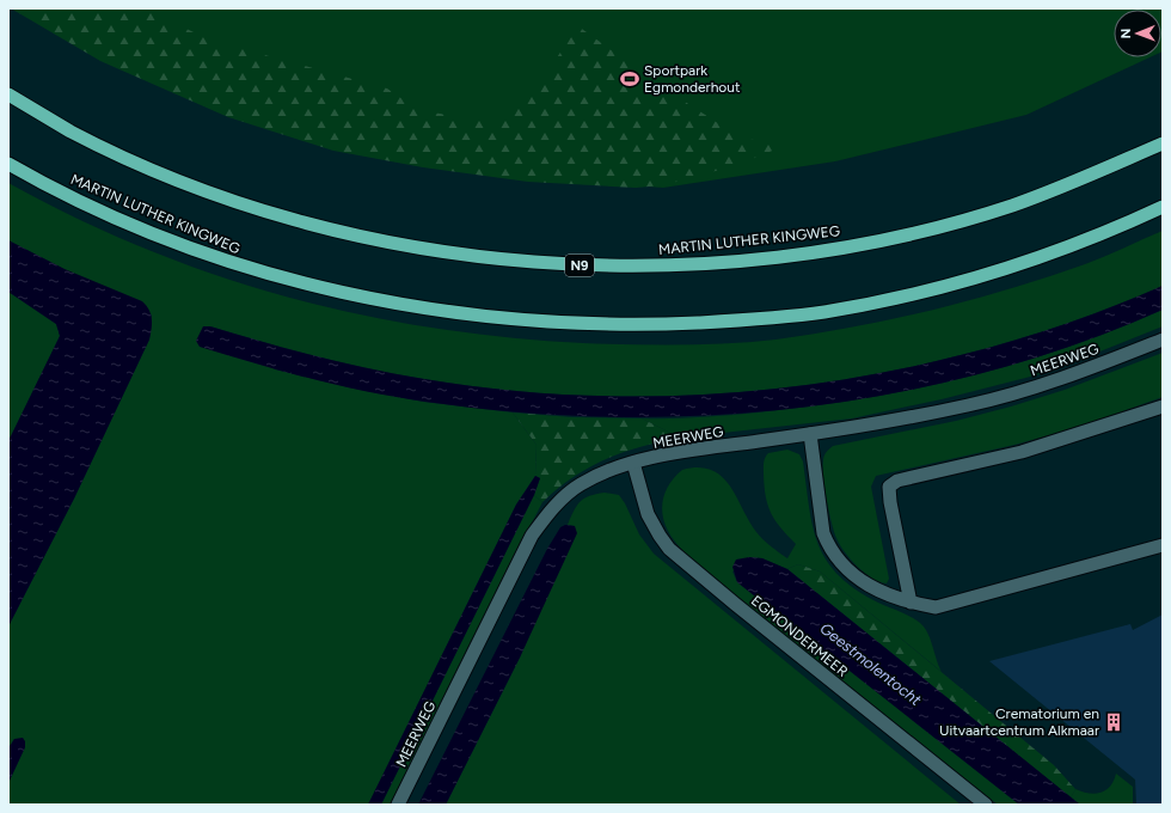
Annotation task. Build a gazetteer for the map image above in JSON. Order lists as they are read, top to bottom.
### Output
{
  "streets": {
    "highway": ["MARTIN LUTHER KINGWEG", "N9"],
    "street": ["MEERWEG", "EGMONDERMEER"]
  },
  "crossings": [
    ["MEERWEG", "EGMONDERMEER"]
  ],
  "water": ["Geestmolentocht"],
  "places": {
    "sports": ["Sportpark Egmonderhout"],
    "building": ["Crematorium en Uitvaartcentrum Alkmaar"]
  },
  "north": "left"
}
